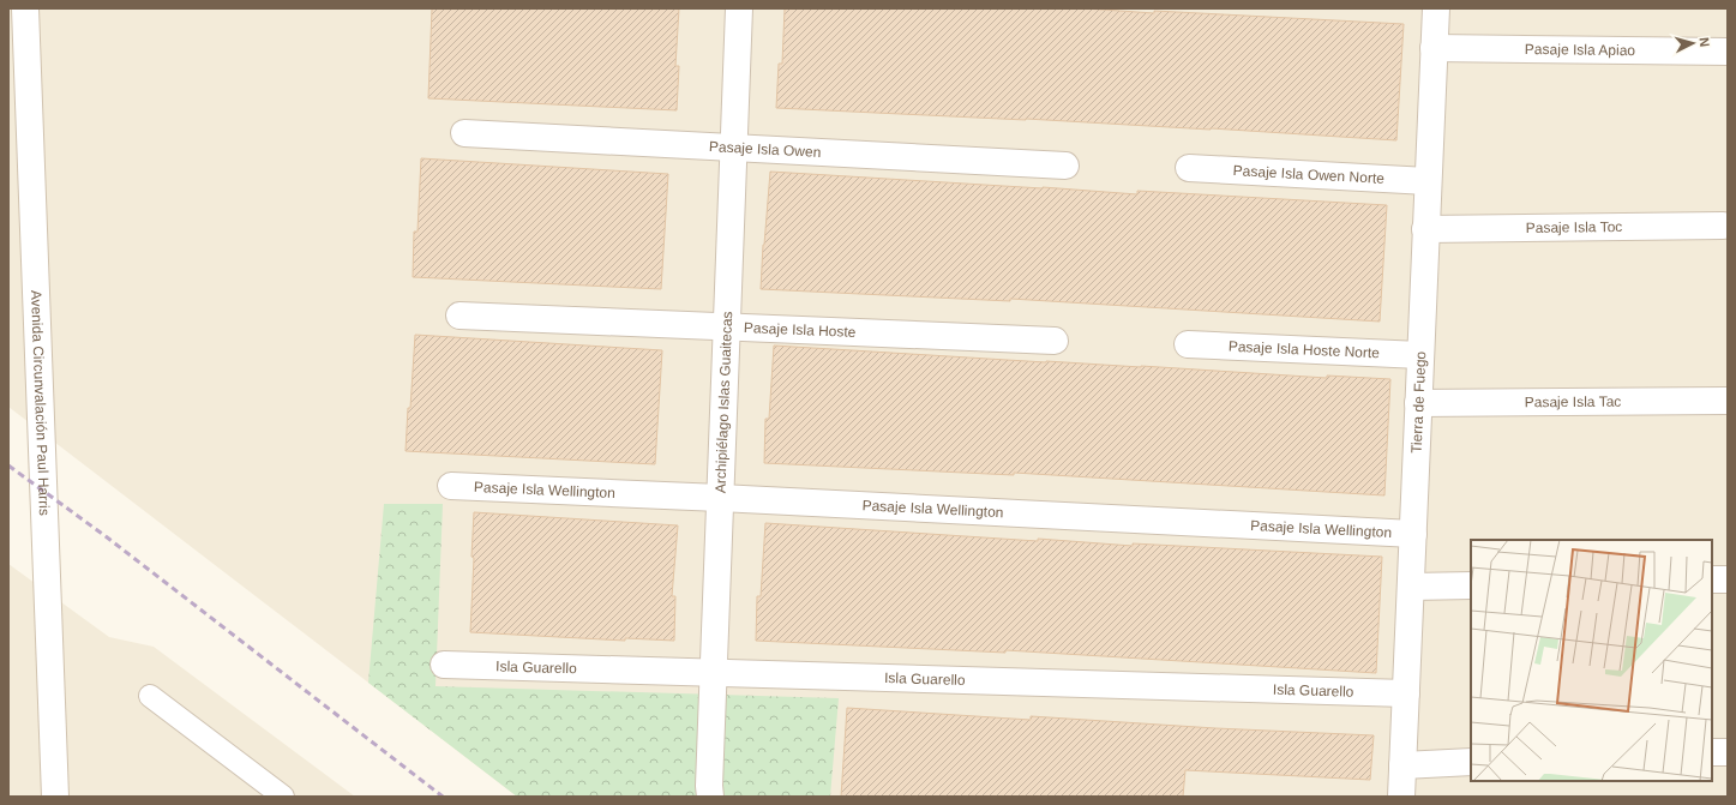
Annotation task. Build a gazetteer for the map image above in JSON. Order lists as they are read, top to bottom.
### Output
{
  "streets": {
    "street": [
      "Pasaje Isla Apiao",
      "Pasaje Isla Owen",
      "Pasaje Isla Owen Norte",
      "Pasaje Isla Toc",
      "Pasaje Isla Hoste",
      "Pasaje Isla Hoste Norte",
      "Avenida Circunvalación Paul Harris",
      "Tierra de Fuego",
      "Pasaje Isla Tac",
      "Archipiélago Islas Guaitecas",
      "Pasaje Isla Wellington",
      "Isla Guarello"
    ]
  },
  "crossings": [
    ["Pasaje Isla Apiao", "Tierra de Fuego"],
    ["Pasaje Isla Owen", "Archipiélago Islas Guaitecas"],
    ["Pasaje Isla Owen Norte", "Tierra de Fuego"],
    ["Pasaje Isla Toc", "Tierra de Fuego"],
    ["Pasaje Isla Hoste", "Archipiélago Islas Guaitecas"],
    ["Pasaje Isla Hoste Norte", "Tierra de Fuego"],
    ["Tierra de Fuego", "Pasaje Isla Tac"],
    ["Tierra de Fuego", "Pasaje Isla Wellington"],
    ["Tierra de Fuego", "Isla Guarello"],
    ["Archipiélago Islas Guaitecas", "Pasaje Isla Wellington"],
    ["Archipiélago Islas Guaitecas", "Isla Guarello"]
  ],
  "north": "right"
}
